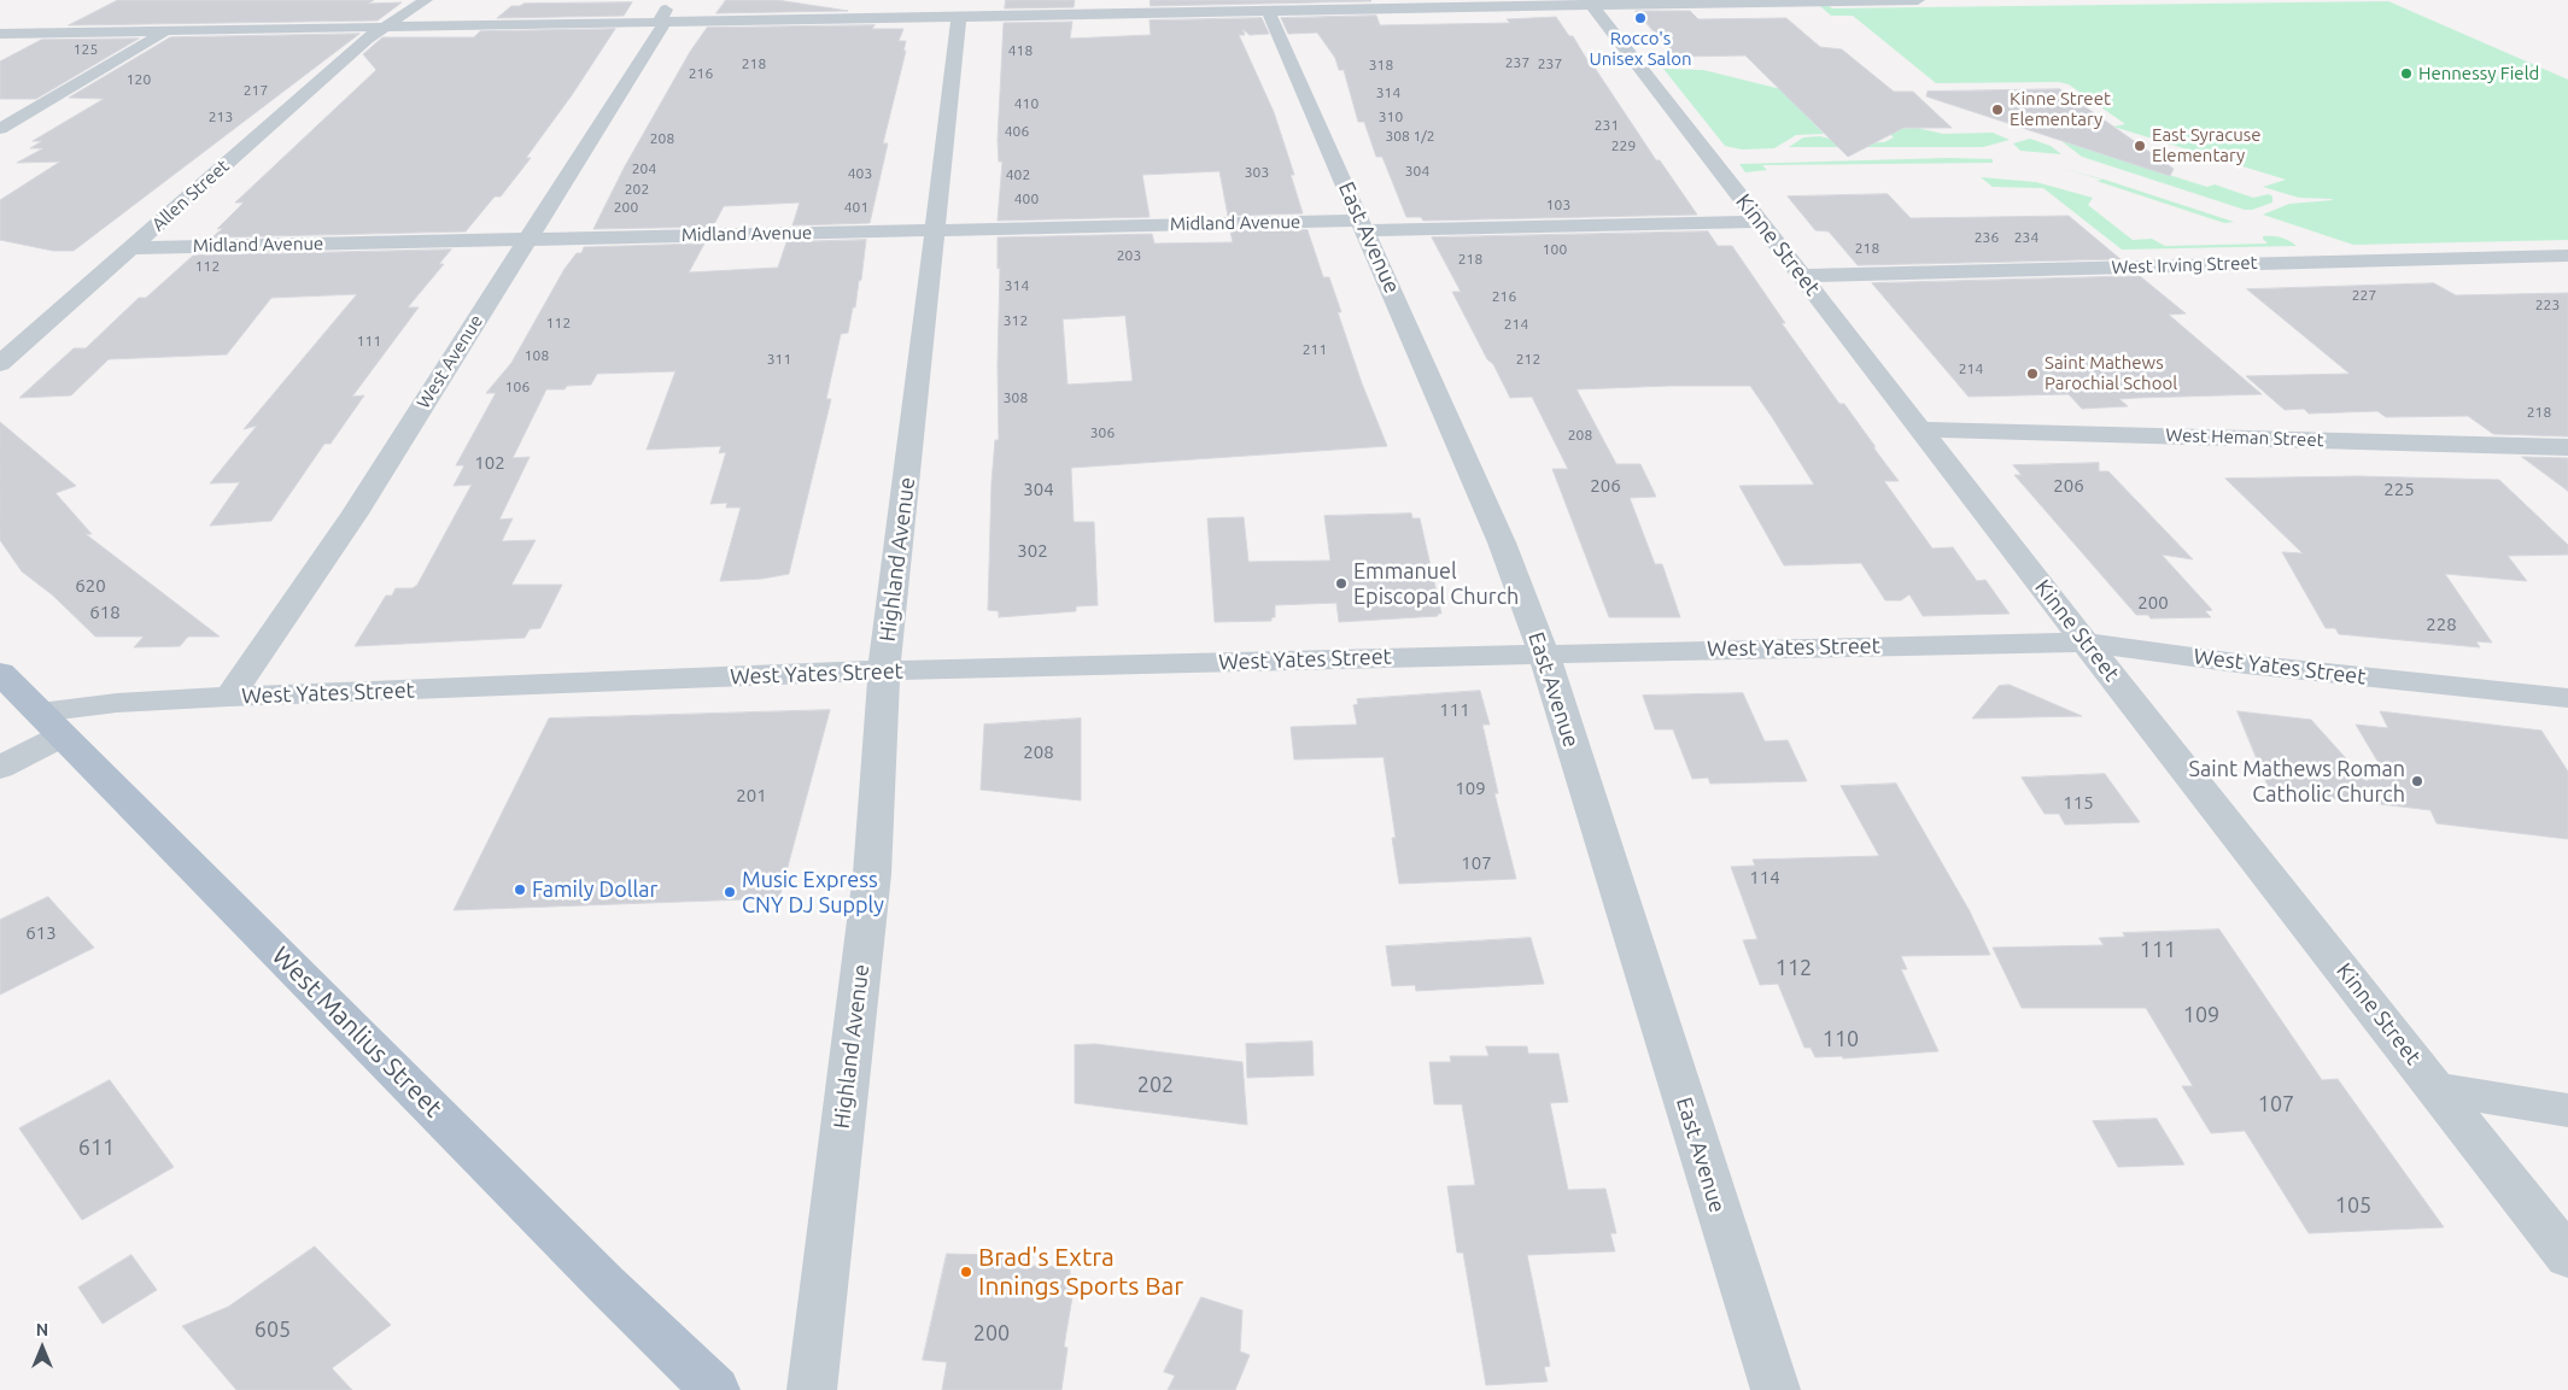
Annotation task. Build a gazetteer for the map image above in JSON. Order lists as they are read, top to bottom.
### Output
{
  "streets": {
    "main road": ["West Manlius Street"],
    "street": [
      "Allen Street",
      "Midland Avenue",
      "East Avenue",
      "Kinne Street",
      "West Irving Street",
      "West Avenue",
      "West Heman Street",
      "Highland Avenue",
      "West Yates Street"
    ]
  },
  "crossings": [
    ["Allen Street", "Midland Avenue"],
    ["Midland Avenue", "East Avenue"],
    ["Midland Avenue", "Kinne Street"],
    ["Midland Avenue", "West Avenue"],
    ["Midland Avenue", "Highland Avenue"],
    ["East Avenue", "West Yates Street"],
    ["Kinne Street", "West Irving Street"],
    ["Kinne Street", "West Heman Street"],
    ["Kinne Street", "West Yates Street"],
    ["West Avenue", "West Yates Street"],
    ["Highland Avenue", "West Yates Street"],
    ["West Yates Street", "West Manlius Street"]
  ],
  "places": [
    "Rocco's Unisex Salon",
    "Hennessy Field",
    "Kinne Street Elementary",
    "East Syracuse Elementary",
    "Saint Mathews Parochial School",
    "Emmanuel Episcopal Church",
    "Saint Mathews Roman Catholic Church",
    "Family Dollar",
    "Music Express CNY DJ Supply",
    "Brad's Extra Innings Sports Bar"
  ],
  "house_numbers": [
    "125",
    "418",
    "237",
    "218",
    "237",
    "318",
    "216",
    "120",
    "217",
    "314",
    "410",
    "213",
    "310",
    "231",
    "406",
    "308 1/2",
    "208",
    "229",
    "204",
    "304",
    "303",
    "403",
    "402",
    "202",
    "400",
    "103",
    "200",
    "401",
    "236",
    "234",
    "218",
    "100",
    "203",
    "218",
    "112",
    "314",
    "227",
    "216",
    "223",
    "312",
    "112",
    "214",
    "111",
    "211",
    "108",
    "311",
    "212",
    "214",
    "106",
    "308",
    "218",
    "306",
    "208",
    "102",
    "206",
    "206",
    "304",
    "225",
    "302",
    "620",
    "200",
    "618",
    "228",
    "111",
    "208",
    "109",
    "201",
    "115",
    "107",
    "114",
    "613",
    "111",
    "112",
    "109",
    "110",
    "202",
    "107",
    "611",
    "105",
    "605",
    "200"
  ],
  "north": "top"
}
